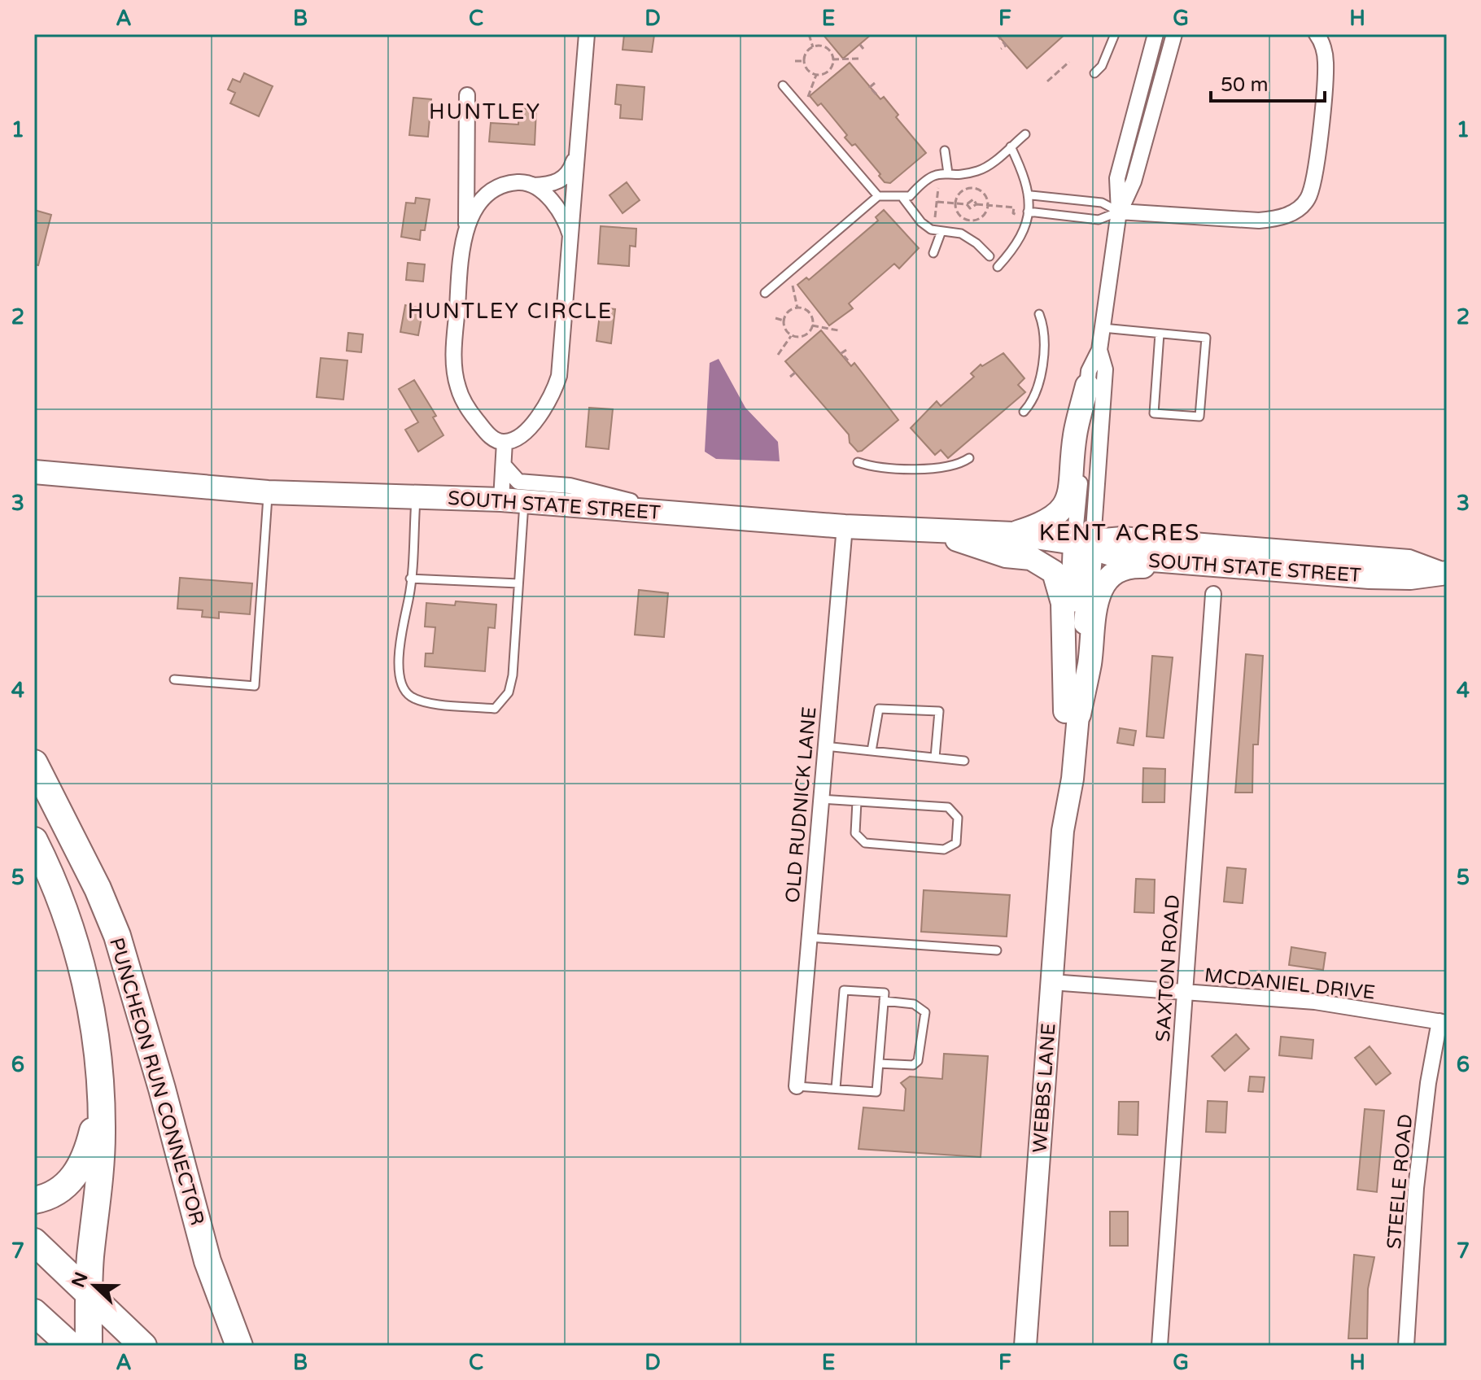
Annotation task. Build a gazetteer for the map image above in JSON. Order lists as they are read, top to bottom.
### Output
{
  "streets": {
    "highway": ["PUNCHEON RUN CONNECTOR"],
    "main road": ["SOUTH STATE STREET"],
    "street": [
      "OLD RUDNICK LANE",
      "SAXTON ROAD",
      "MCDANIEL DRIVE",
      "WEBBS LANE",
      "STEELE ROAD"
    ]
  },
  "crossings": [
    ["SOUTH STATE STREET", "OLD RUDNICK LANE"],
    ["SOUTH STATE STREET", "WEBBS LANE"],
    ["SAXTON ROAD", "MCDANIEL DRIVE"],
    ["MCDANIEL DRIVE", "WEBBS LANE"],
    ["MCDANIEL DRIVE", "STEELE ROAD"]
  ],
  "districts": ["HUNTLEY", "HUNTLEY CIRCLE", "KENT ACRES"],
  "scale_bar": "50 m",
  "north": "left",
  "grid": {
    "columns": [
      "A",
      "B",
      "C",
      "D",
      "E",
      "F",
      "G",
      "H"
    ],
    "rows": [
      "1",
      "2",
      "3",
      "4",
      "5",
      "6",
      "7"
    ]
  }
}
